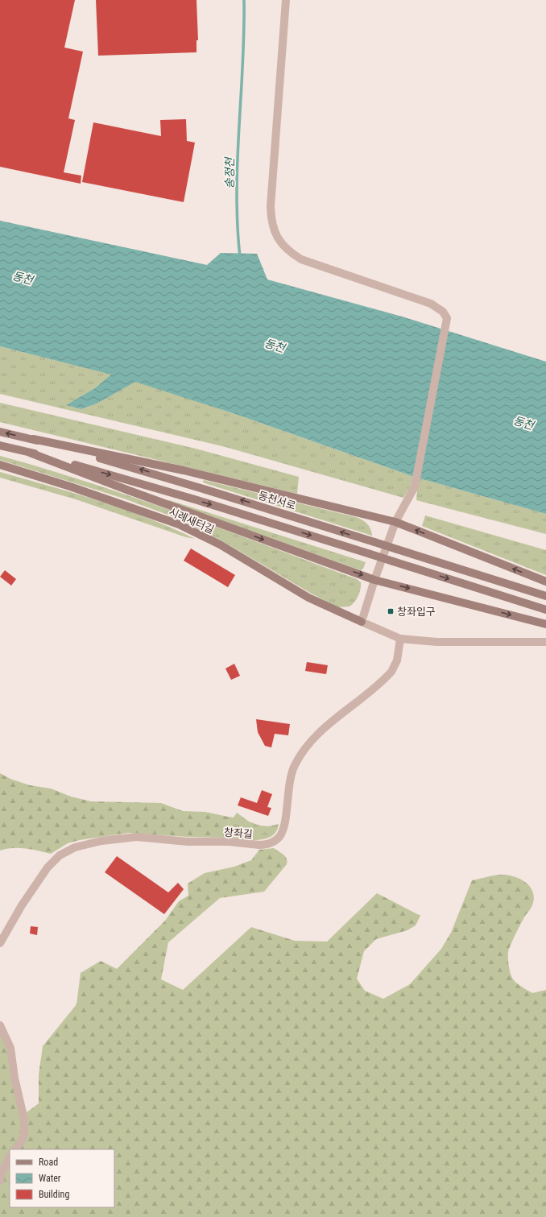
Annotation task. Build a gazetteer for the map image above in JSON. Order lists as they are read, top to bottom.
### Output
{
  "streets": {
    "main road": ["동천서로", "시례새터길"],
    "street": ["창좌길"]
  },
  "water": ["송정천", "동천"],
  "places": {
    "transit": ["창좌입구"]
  },
  "legend": ["Road", "Water", "Building"]
}
